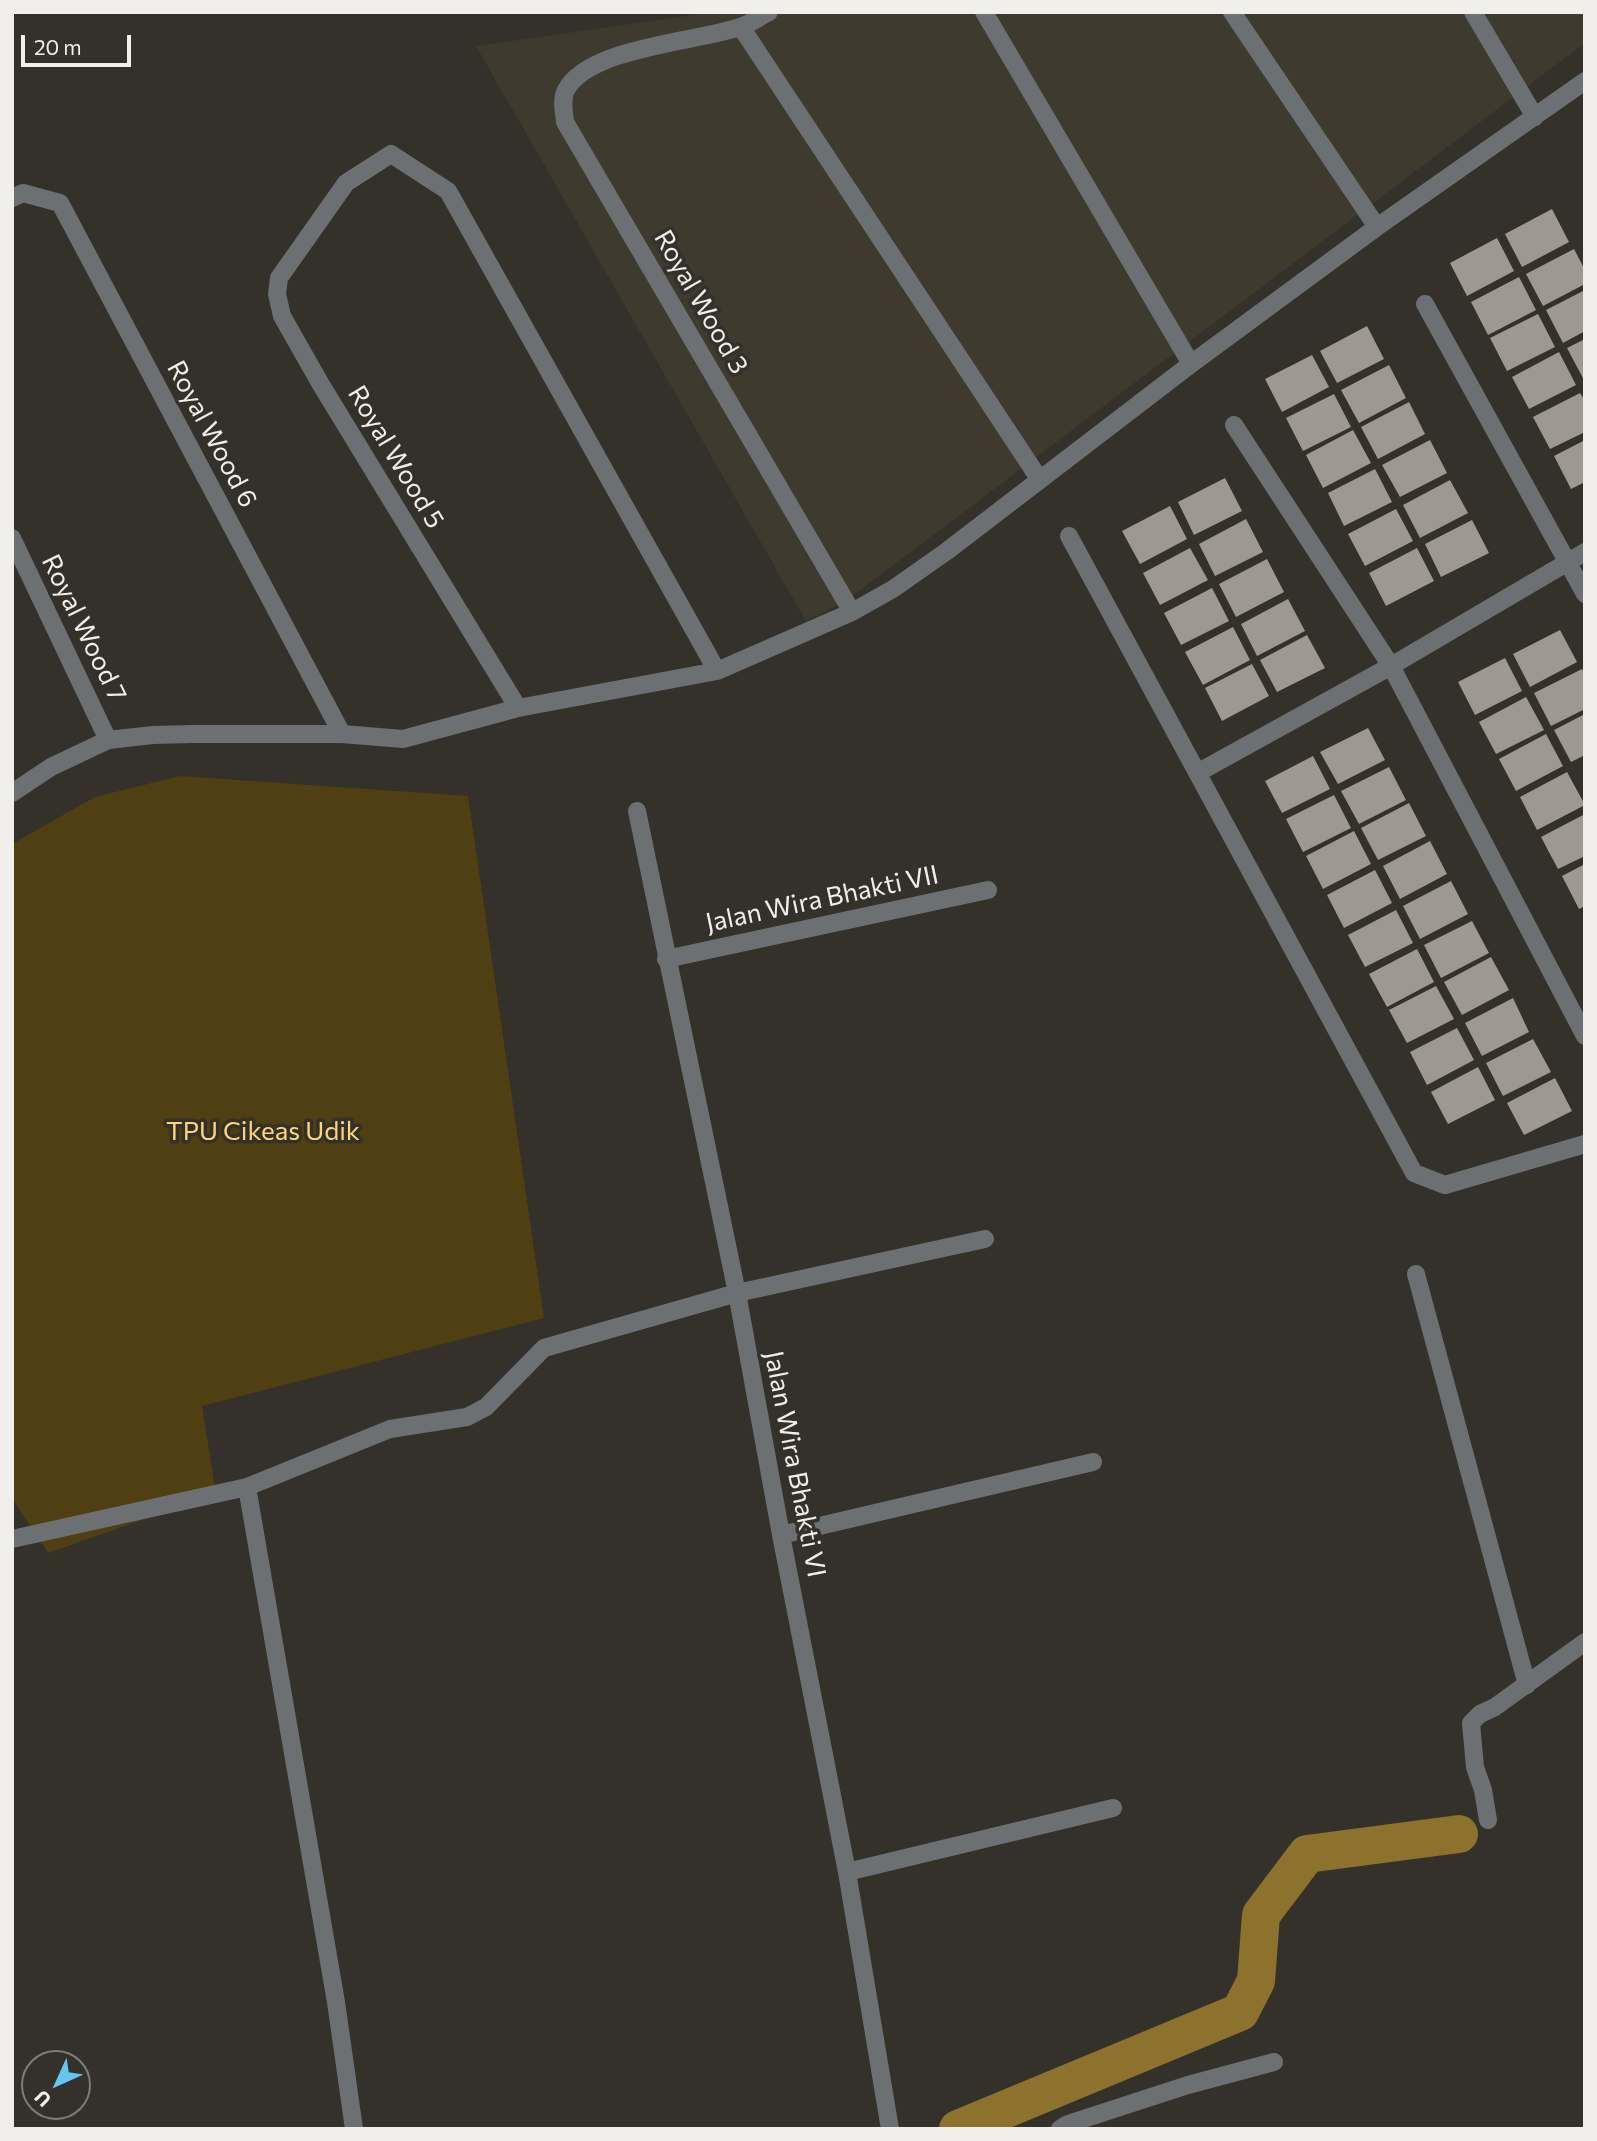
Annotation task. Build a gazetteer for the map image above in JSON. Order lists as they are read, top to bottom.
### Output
{
  "streets": {
    "street": [
      "Royal Wood 3",
      "Royal Wood 6",
      "Royal Wood 5",
      "Royal Wood 7",
      "Jalan Wira Bhakti VII",
      "Jalan Wira Bhakti VI"
    ]
  },
  "crossings": [
    ["Jalan Wira Bhakti VII", "Jalan Wira Bhakti VI"]
  ],
  "parks": ["TPU Cikeas Udik"],
  "scale_bar": "20 m",
  "north": "bottom left"
}
